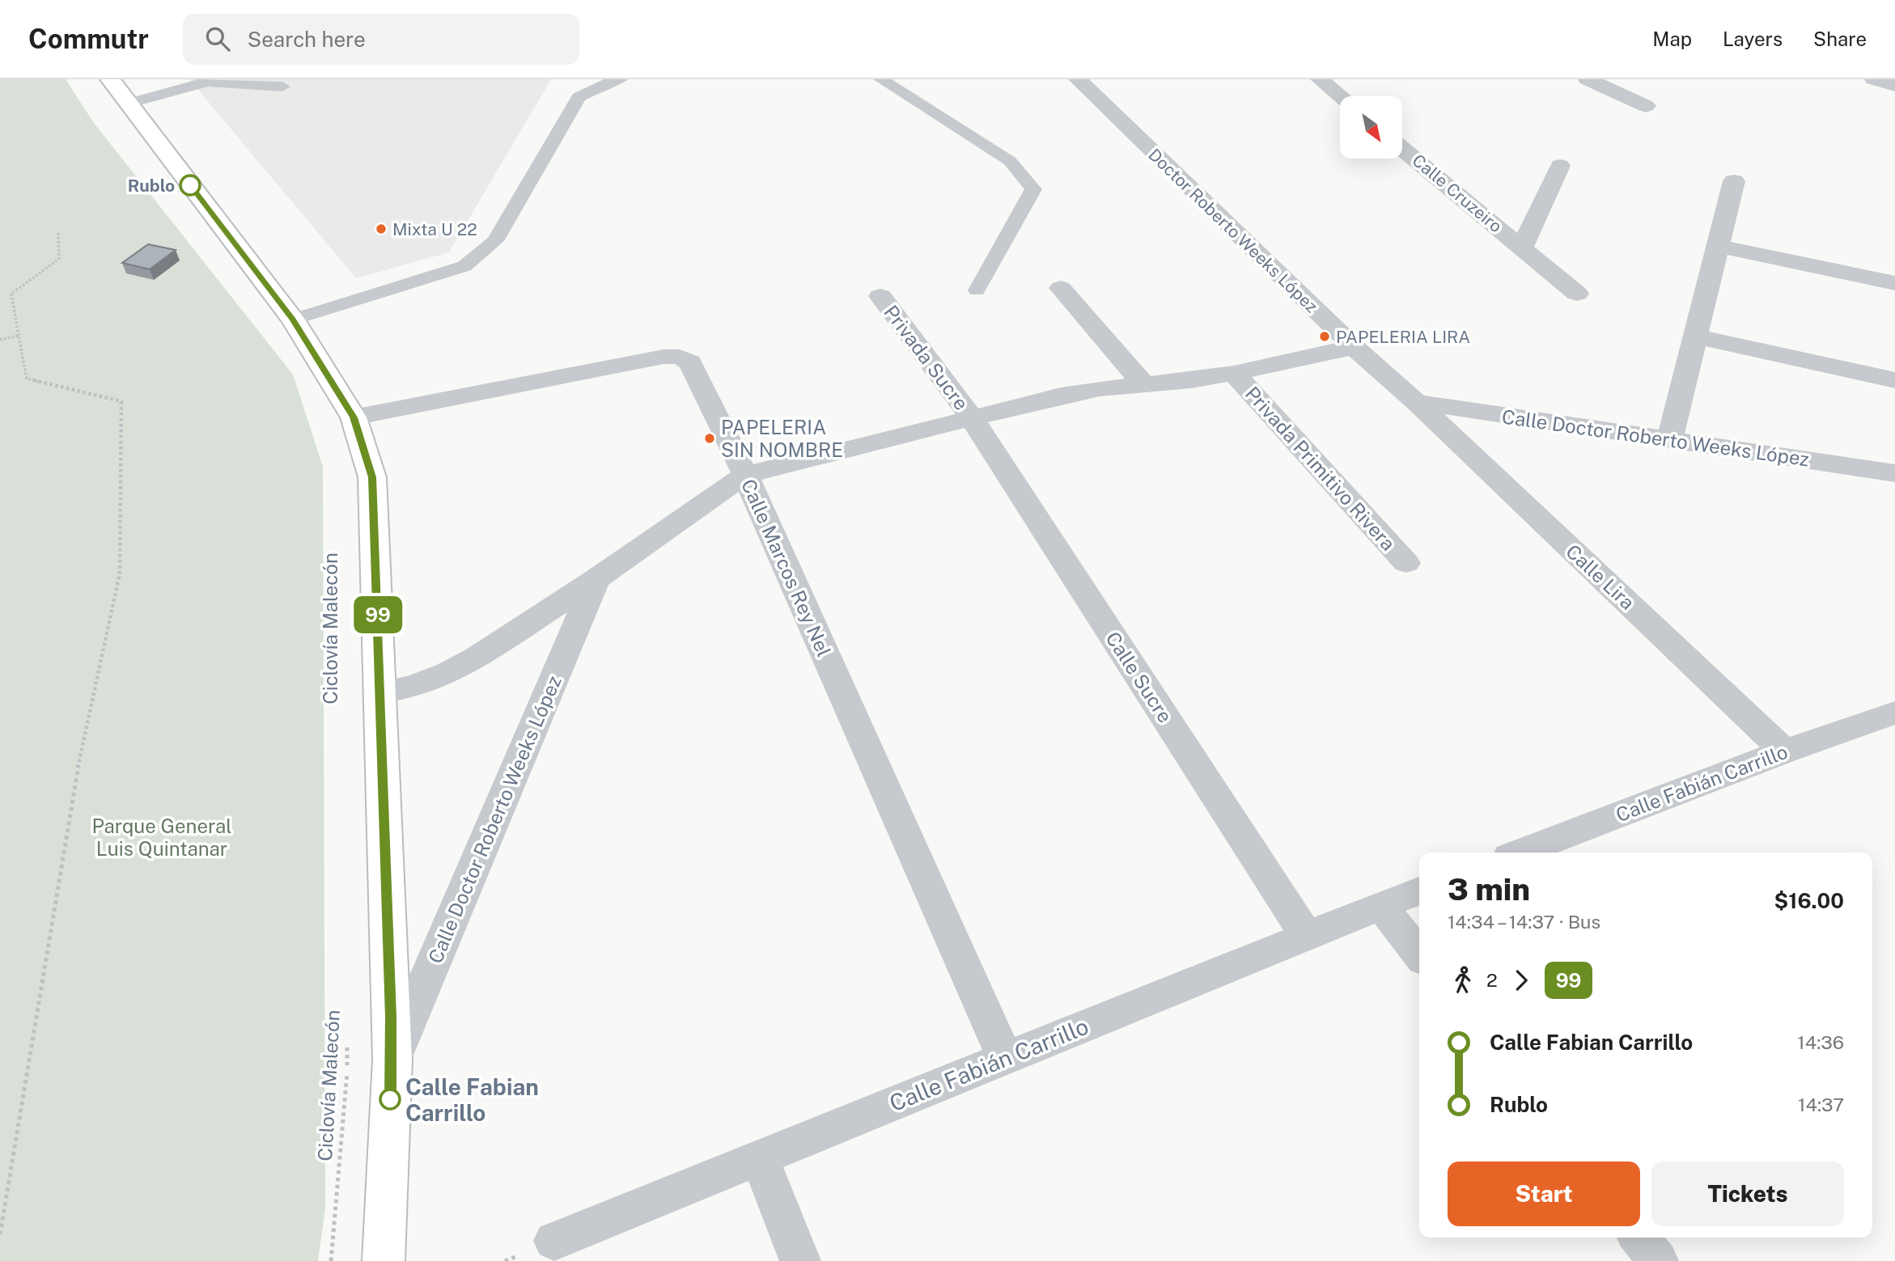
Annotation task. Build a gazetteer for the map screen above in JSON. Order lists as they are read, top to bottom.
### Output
{
  "streets": {
    "street": [
      "Calle Cruzeiro",
      "Doctor Roberto Weeks López",
      "Privada Sucre",
      "Calle Doctor Roberto Weeks López",
      "Privada Primitivo Rivera",
      "Calle Marcos Rey Nel",
      "Calle Lira",
      "Calle Sucre",
      "Calle Fabián Carrillo"
    ],
    "path": ["Ciclovía Malecón"]
  },
  "crossings": [
    ["Doctor Roberto Weeks López", "Calle Doctor Roberto Weeks López"],
    ["Doctor Roberto Weeks López", "Calle Lira"],
    ["Privada Sucre", "Calle Sucre"],
    ["Calle Doctor Roberto Weeks López", "Calle Lira"],
    ["Calle Marcos Rey Nel", "Calle Fabián Carrillo"],
    ["Calle Lira", "Calle Fabián Carrillo"],
    ["Calle Sucre", "Calle Fabián Carrillo"]
  ],
  "parks": ["Parque General Luis Quintanar"],
  "places": [
    "Rublo",
    "Mixta U 22",
    "PAPELERIA LIRA",
    "PAPELERIA SIN NOMBRE",
    "Calle Fabian Carrillo"
  ],
  "lines": ["bus line 99"],
  "north": "bottom right",
  "page": {
    "header": "Commutr",
    "search": "Search here",
    "nav": ["Map", "Layers", "Share"],
    "on_map": "99",
    "heading": ["3 min", "14:34 – 14:37 · Bus", "$16.00"],
    "legs": ["2", "99"],
    "list": [
      {
        "name": "Calle Fabian Carrillo",
        "value": "14:36"
      },
      {
        "name": "Rublo",
        "value": "14:37"
      }
    ],
    "buttons": ["Start", "Tickets"]
  }
}
